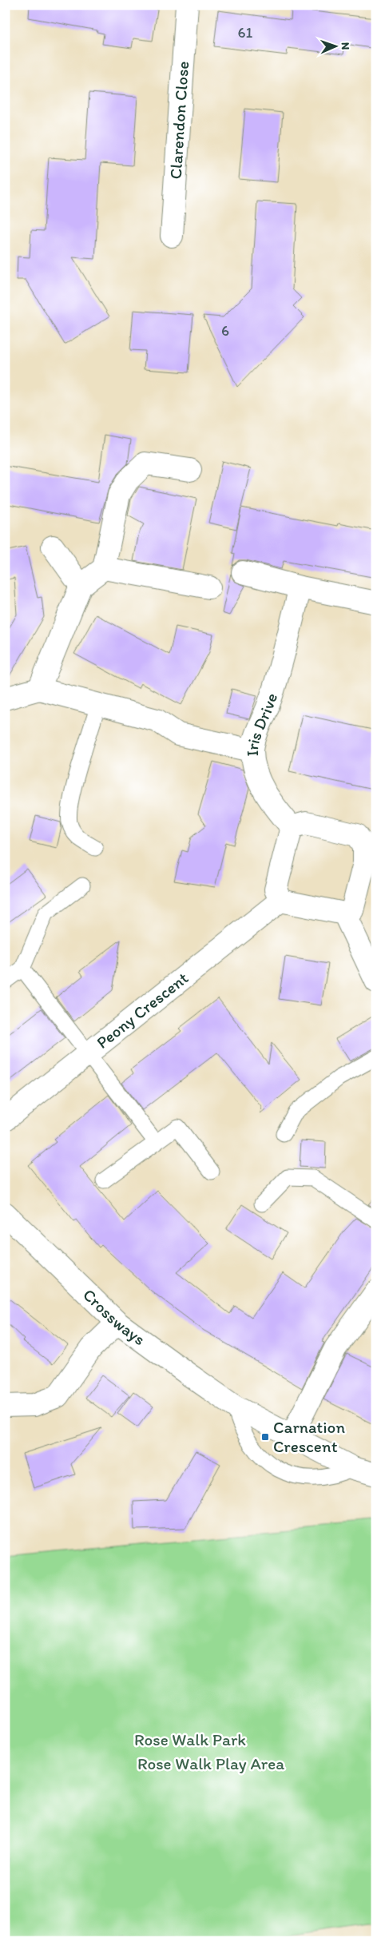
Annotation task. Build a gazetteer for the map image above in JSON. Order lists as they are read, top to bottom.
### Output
{
  "streets": {
    "street": [
      "Clarendon Close",
      "Iris Drive",
      "Peony Crescent",
      "Crossways"
    ]
  },
  "parks": ["Rose Walk Park", "Rose Walk Play Area"],
  "places": {
    "transit": ["Carnation Crescent"]
  },
  "house_numbers": ["61", "6"],
  "north": "right"
}
